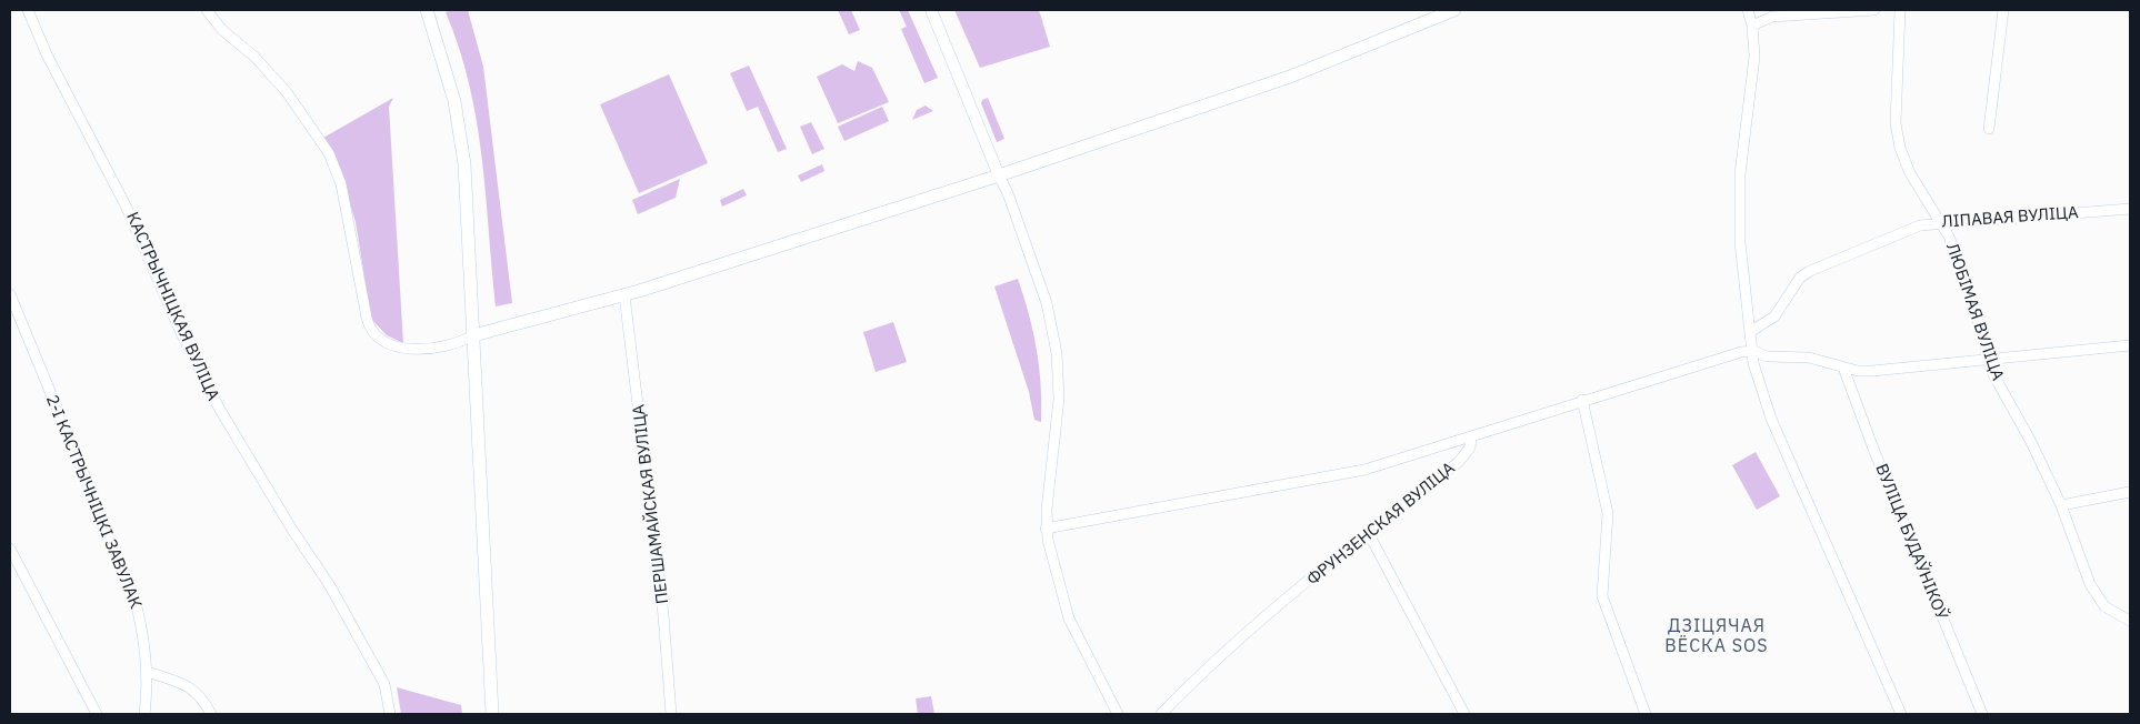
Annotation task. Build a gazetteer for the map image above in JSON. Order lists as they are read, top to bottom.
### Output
{
  "streets": {
    "street": [
      "ЛІПАВАЯ ВУЛІЦА",
      "КАСТРЫЧНІЦКАЯ ВУЛІЦА",
      "ЛЮБІМАЯ ВУЛІЦА",
      "2-І КАСТРЫЧНІЦКІ ЗАВУЛАК",
      "ПЕРШАМАЙСКАЯ ВУЛІЦА",
      "ФРУНЗЕНСКАЯ ВУЛІЦА",
      "ВУЛІЦА БУДАЎНІКОЎ"
    ]
  },
  "crossings": [
    ["ЛІПАВАЯ ВУЛІЦА", "ЛЮБІМАЯ ВУЛІЦА"]
  ],
  "districts": ["ДЗІЦЯЧАЯ ВЁСКА SOS"]
}
